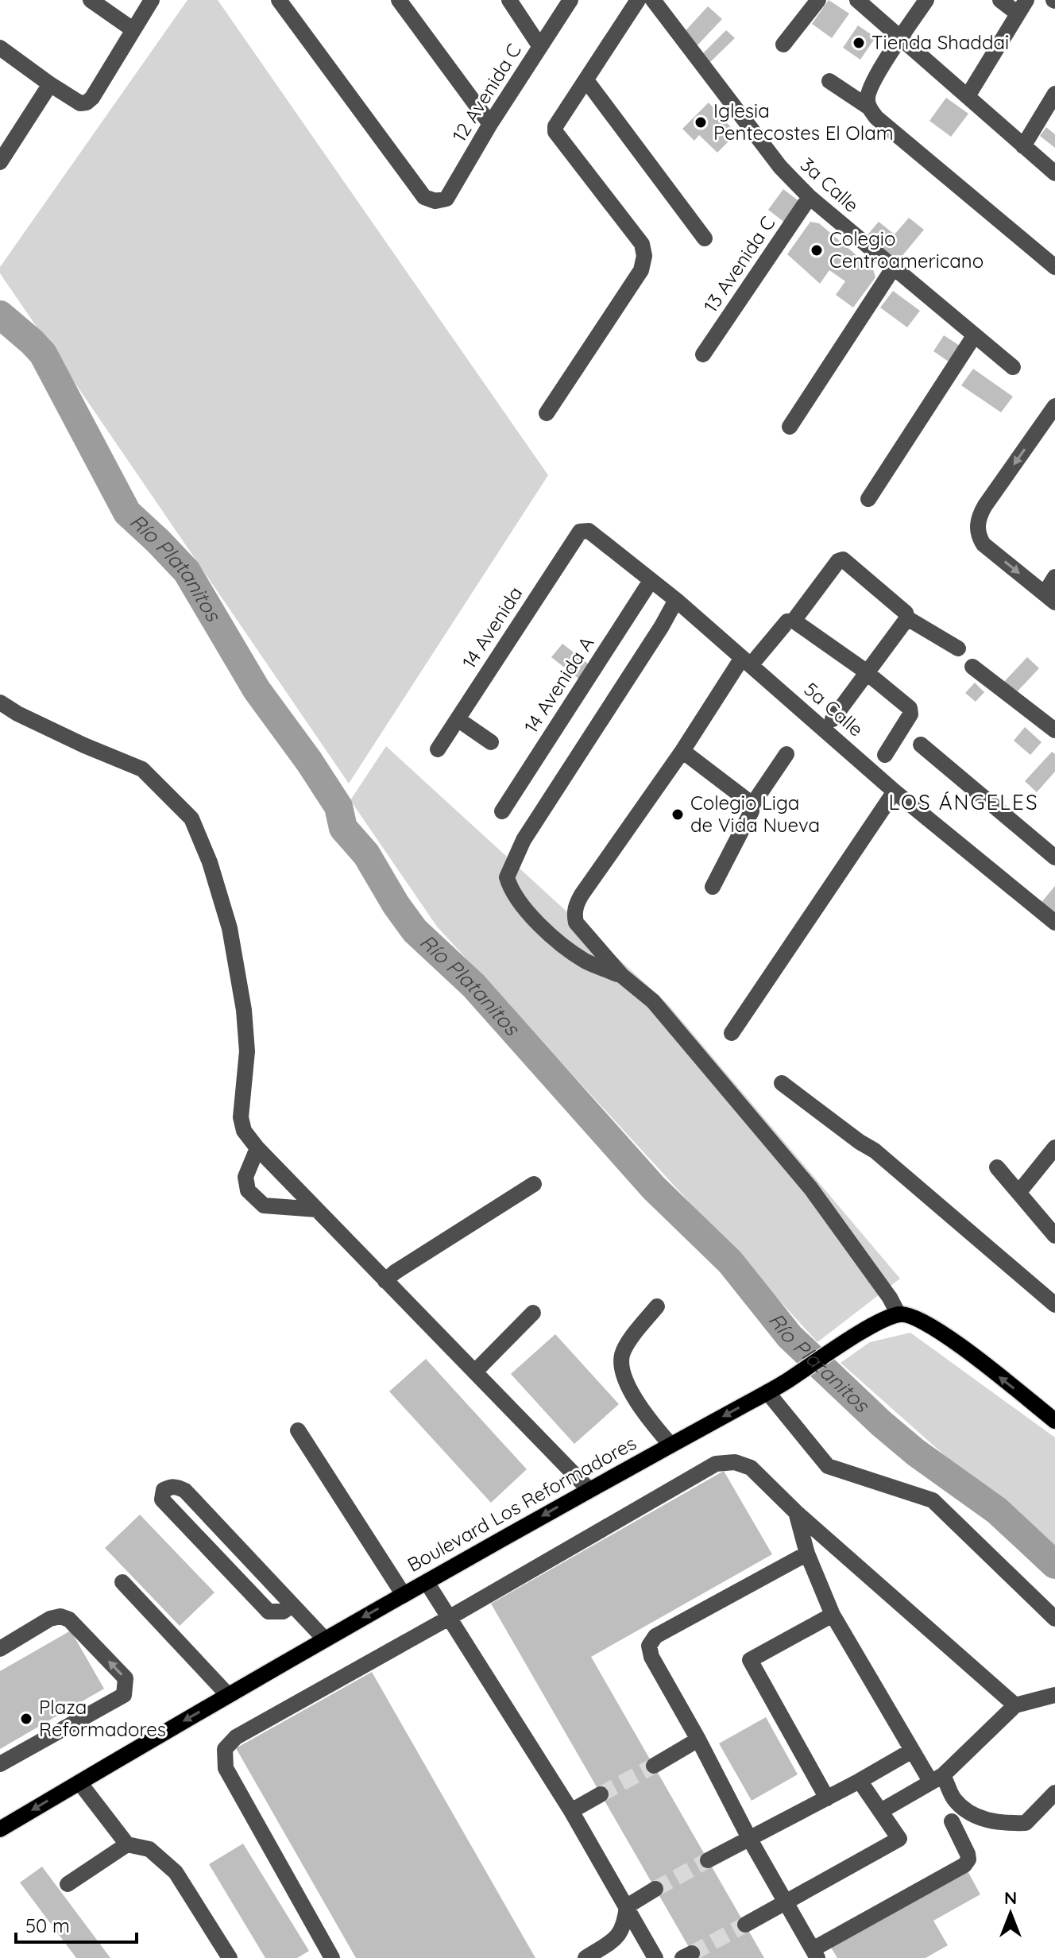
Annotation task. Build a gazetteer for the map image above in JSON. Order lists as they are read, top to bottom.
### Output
{
  "streets": {
    "main road": ["Boulevard Los Reformadores"],
    "street": [
      "12 Avenida C",
      "3a Calle",
      "13 Avenida C",
      "14 Avenida",
      "14 Avenida A",
      "5a Calle"
    ]
  },
  "crossings": [
    ["3a Calle", "13 Avenida C"],
    ["14 Avenida", "5a Calle"],
    ["14 Avenida A", "5a Calle"]
  ],
  "one_way": ["Boulevard Los Reformadores"],
  "districts": ["LOS ÁNGELES"],
  "water": ["Río Platanitos"],
  "places": [
    "Tienda Shaddai",
    "Iglesia Pentecostes El Olam",
    "Colegio Centroamericano",
    "Colegio Liga de Vida Nueva",
    "Plaza Reformadores"
  ],
  "scale_bar": "50 m",
  "north": "top"
}
